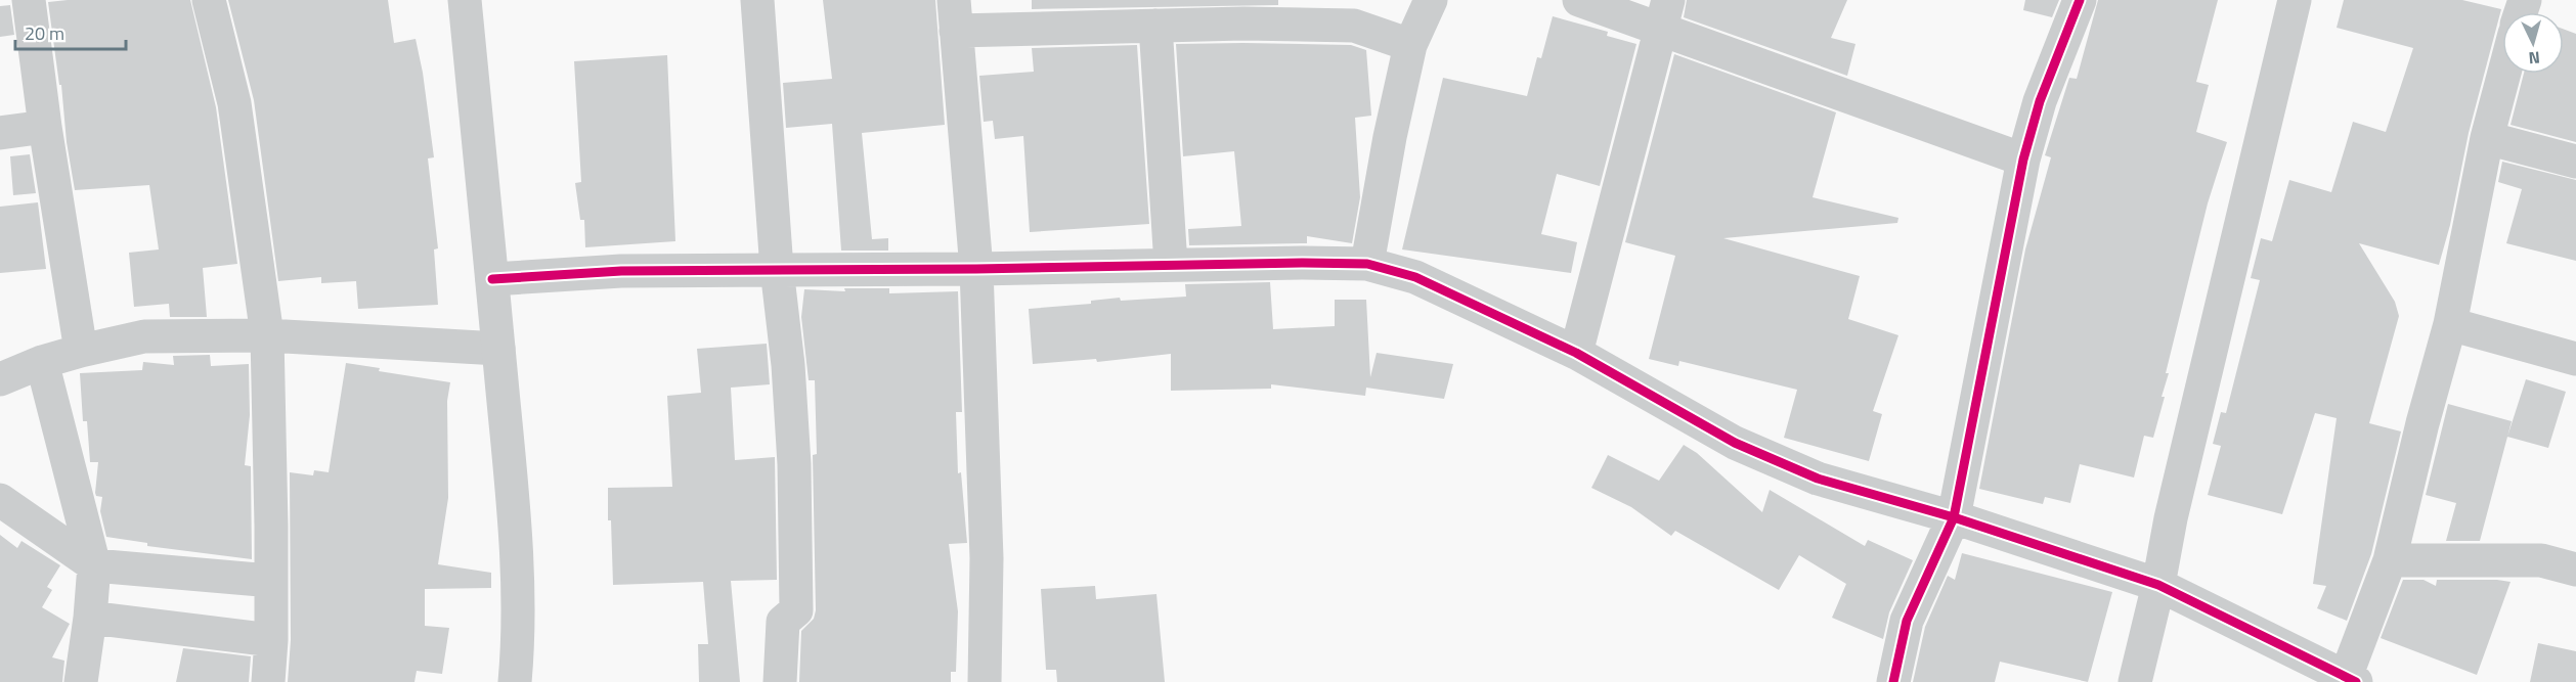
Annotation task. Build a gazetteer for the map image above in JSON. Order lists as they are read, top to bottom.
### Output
{
  "scale_bar": "20 m",
  "north": "bottom"
}
